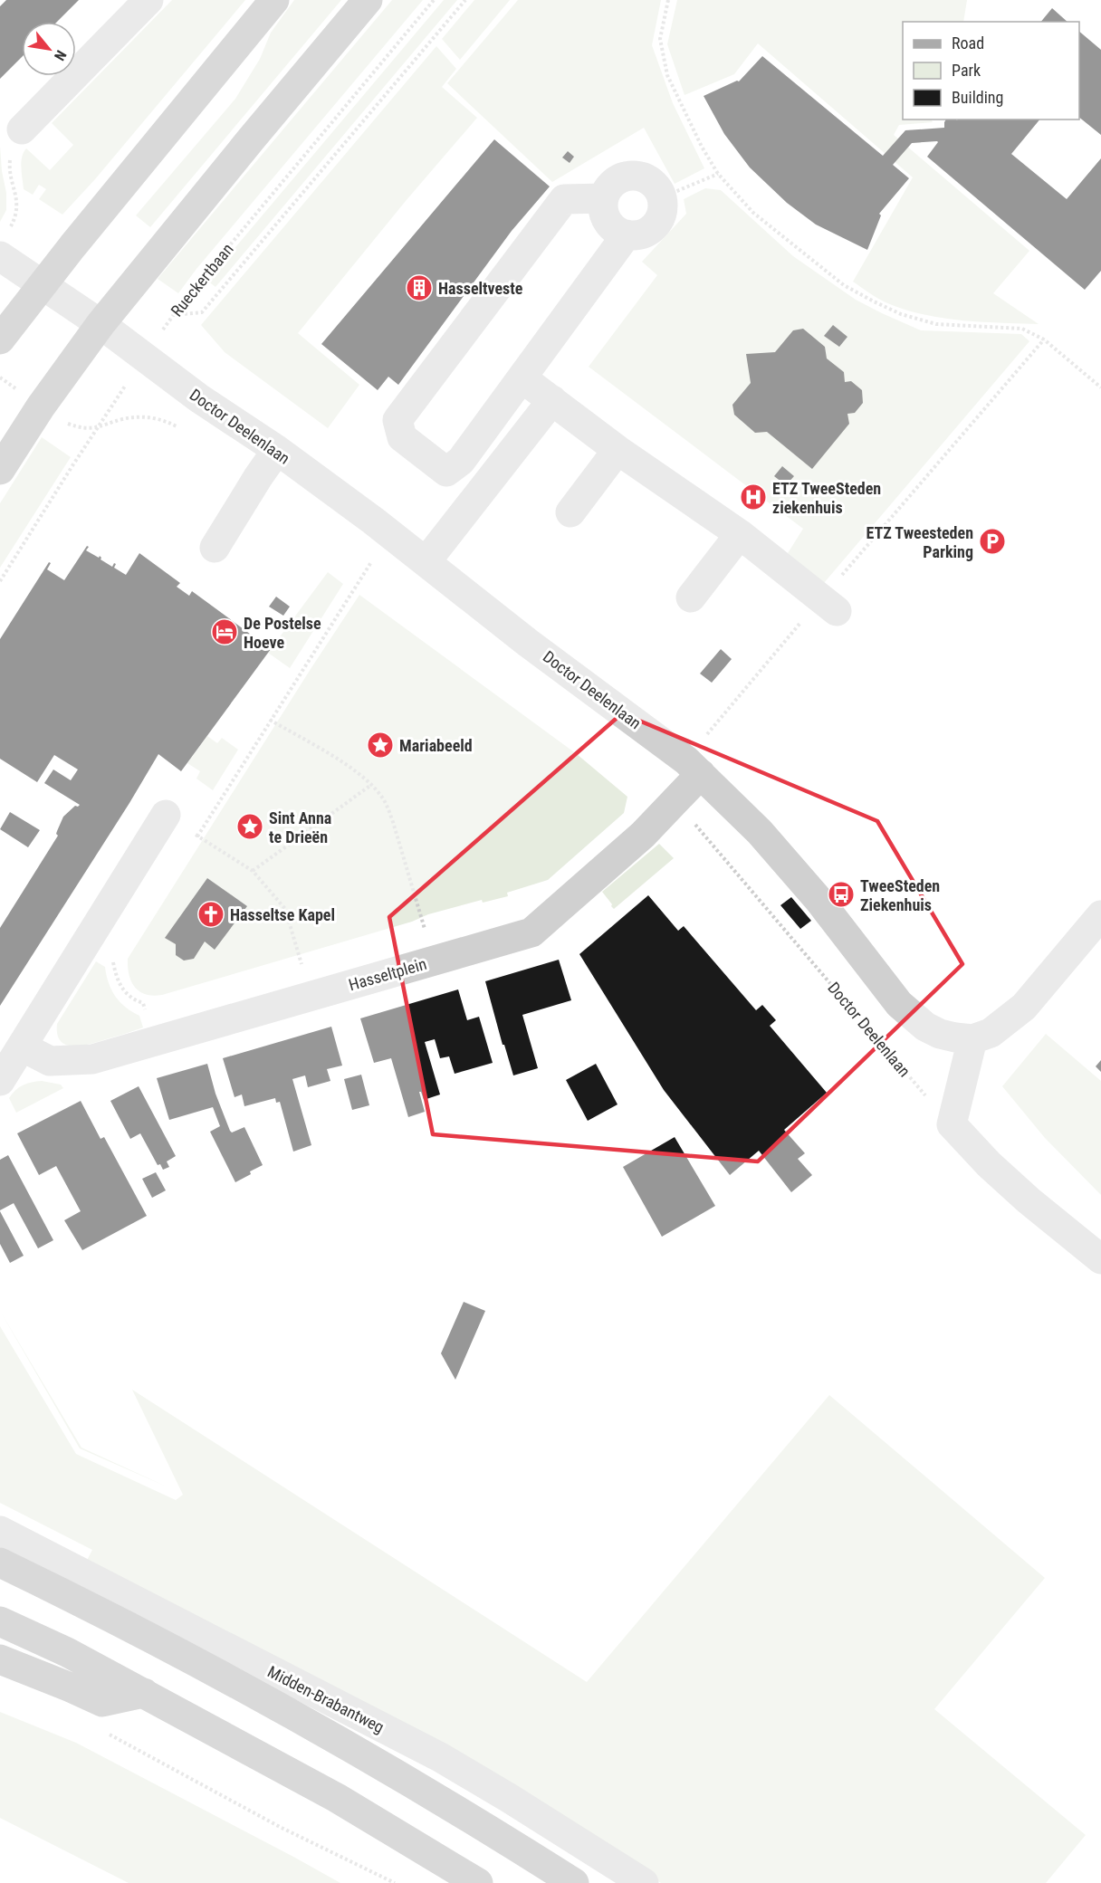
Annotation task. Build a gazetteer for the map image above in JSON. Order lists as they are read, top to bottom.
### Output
{
  "streets": {
    "main road": ["Midden-Brabantweg"],
    "street": ["Doctor Deelenlaan", "Hasseltplein"],
    "path": ["Rueckertbaan"]
  },
  "crossings": [
    ["Rueckertbaan", "Doctor Deelenlaan"],
    ["Doctor Deelenlaan", "Hasseltplein"]
  ],
  "places": {
    "building": ["Hasseltveste"],
    "hospital": ["ETZ TweeSteden ziekenhuis"],
    "parking": ["ETZ Tweesteden Parking"],
    "hotel": ["De Postelse Hoeve"],
    "place": ["Mariabeeld", "Sint Anna te Drieën"],
    "bus stop": ["TweeSteden Ziekenhuis"],
    "church": ["Hasseltse Kapel"]
  },
  "legend": ["Road", "Park", "Building"],
  "north": "bottom right"
}
